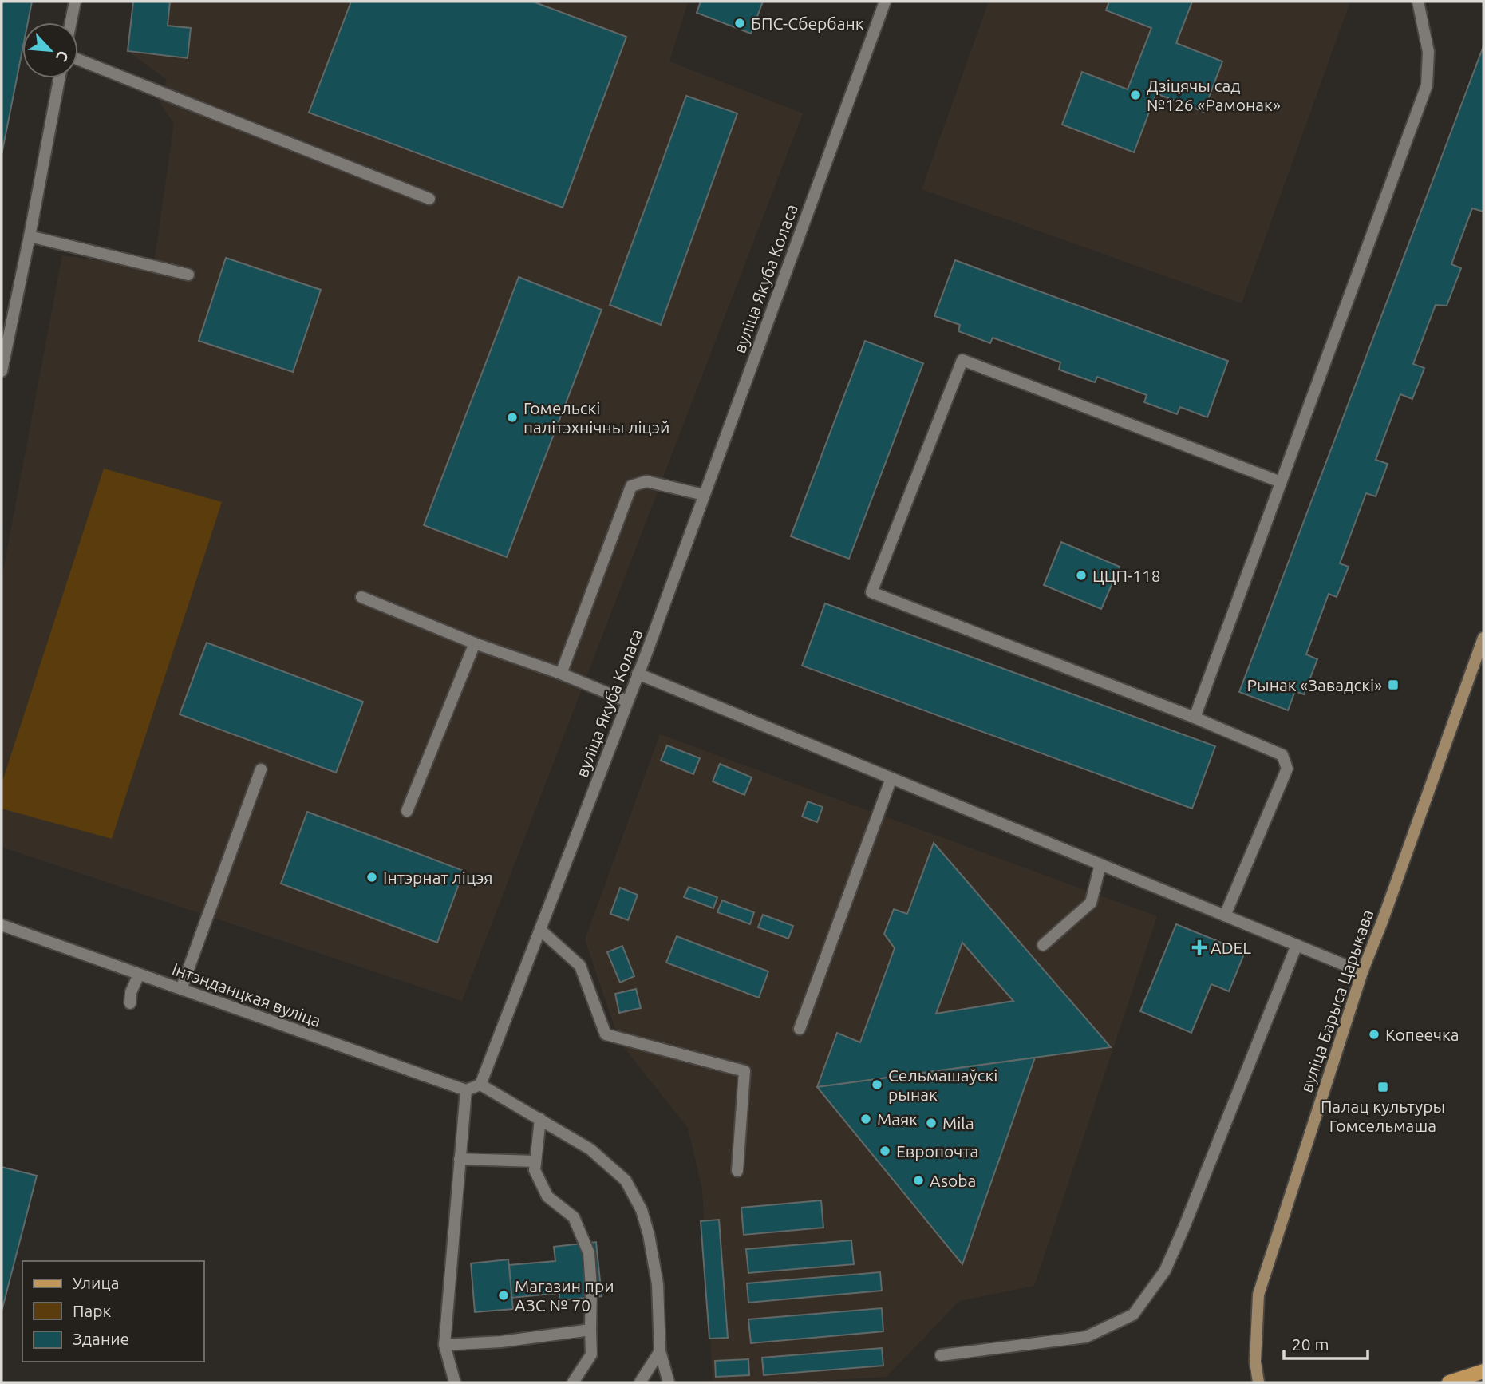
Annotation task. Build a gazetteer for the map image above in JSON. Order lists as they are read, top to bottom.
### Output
{
  "streets": {
    "main road": ["вуліца Барыса Царыкава"],
    "street": ["вуліца Якуба Коласа", "Інтэнданцкая вуліца"]
  },
  "places": {
    "other": [
      "БПС-Сбербанк",
      "Дзіцячы сад №126 «Рамонак»",
      "Гомельскі палітэхнічны ліцэй",
      "ЦЦП-118",
      "Інтэрнат ліцэя",
      "Копеечка",
      "Сельмашаўскі рынак",
      "Маяк",
      "Mila",
      "Европочта",
      "Asoba",
      "Магазин при АЗС № 70"
    ],
    "transit": ["Рынак «Завадскі»", "Палац культуры Гомсельмаша"],
    "health": ["ADEL"]
  },
  "legend": ["Улица", "Парк", "Здание"],
  "scale_bar": "20 m",
  "north": "bottom right"
}
